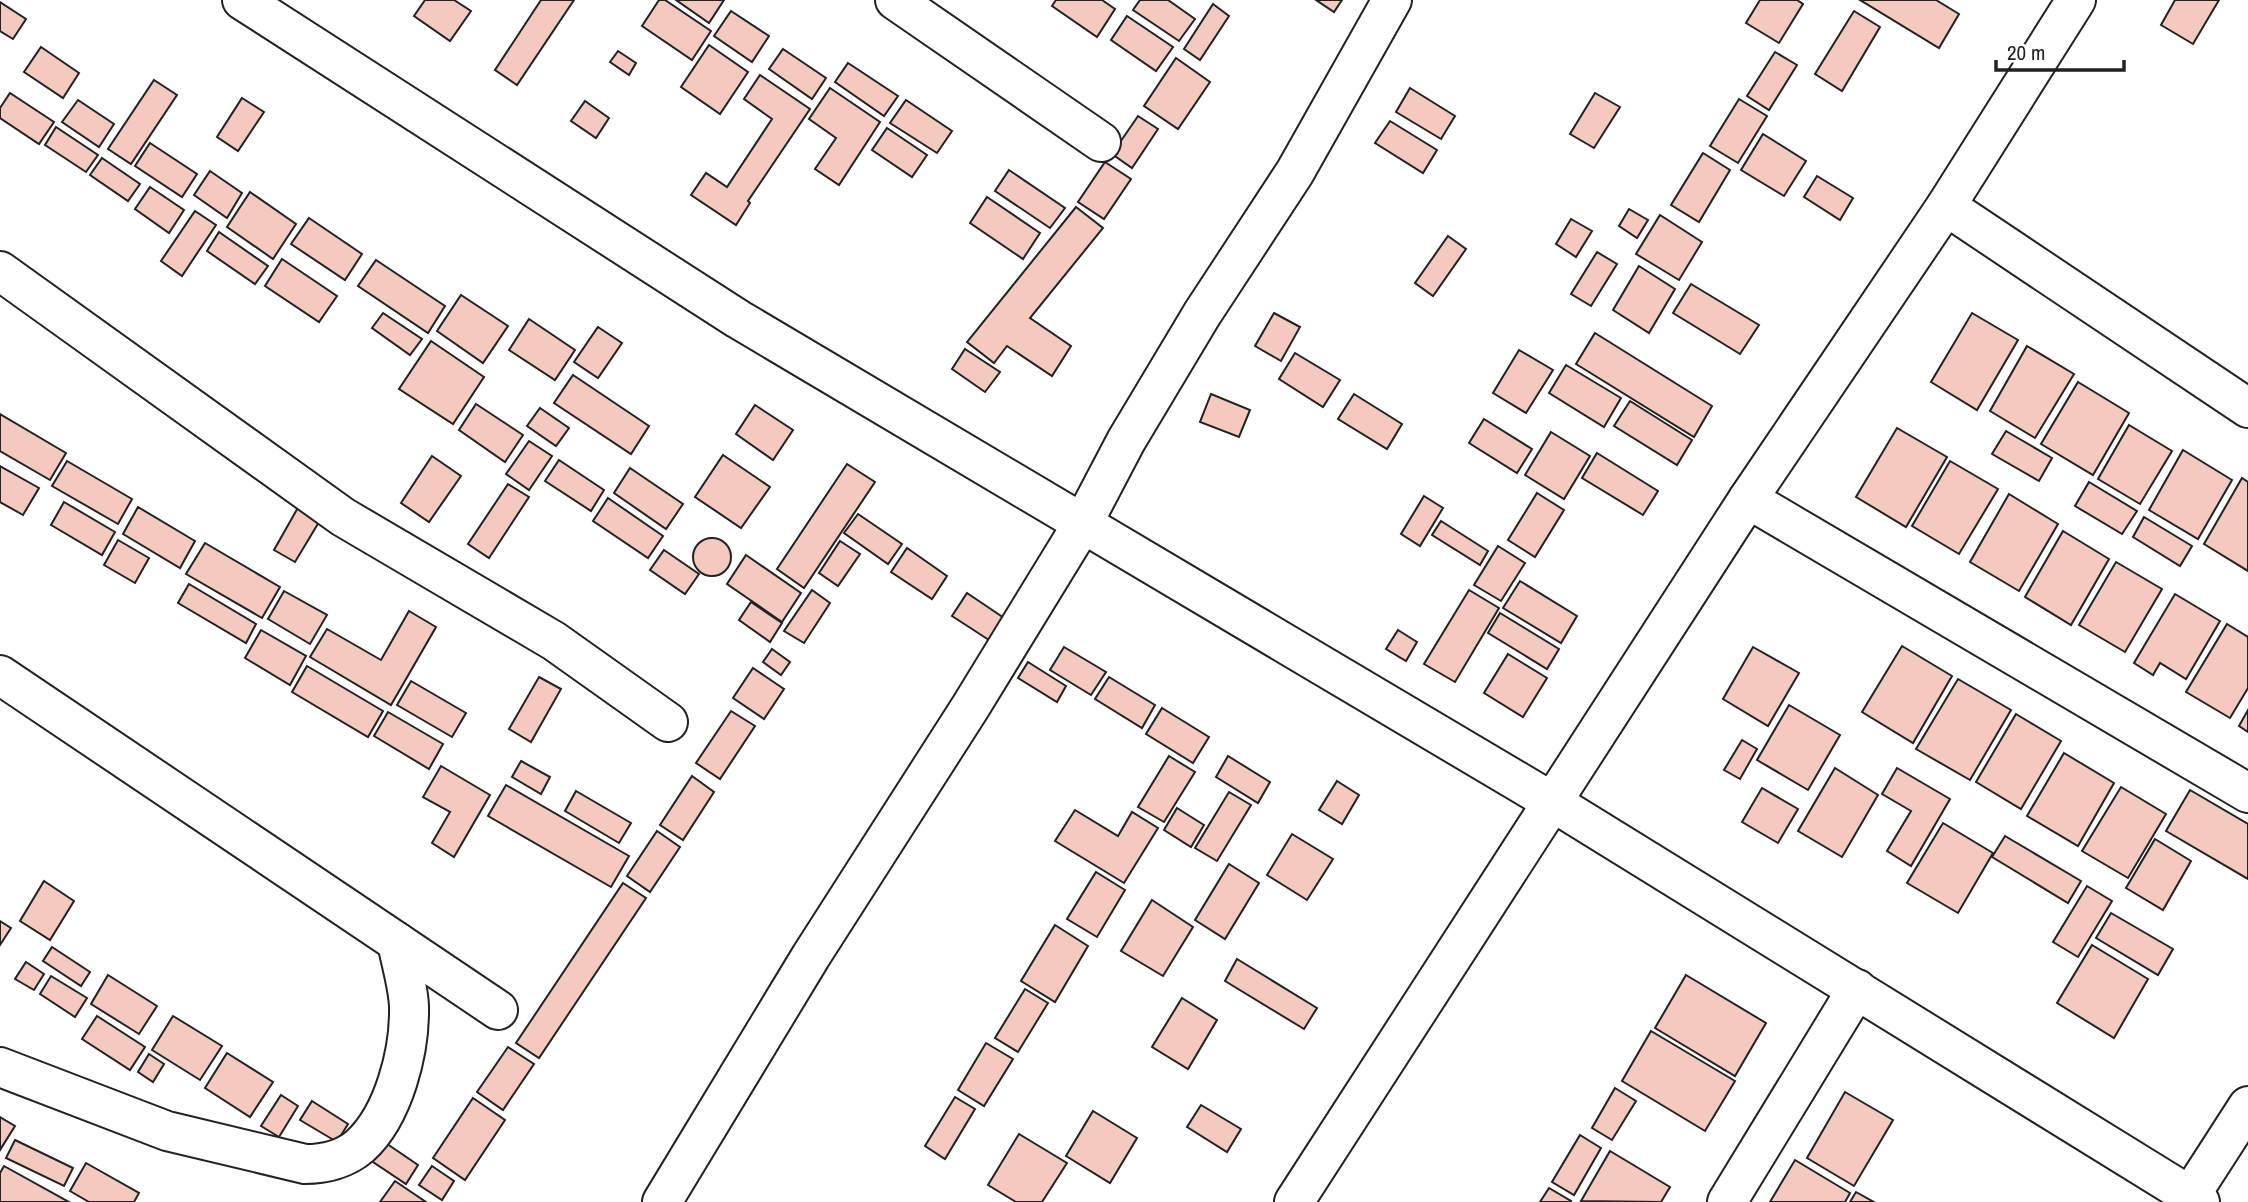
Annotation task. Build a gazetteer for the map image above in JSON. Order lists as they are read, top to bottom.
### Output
{
  "scale_bar": "20 m"
}
